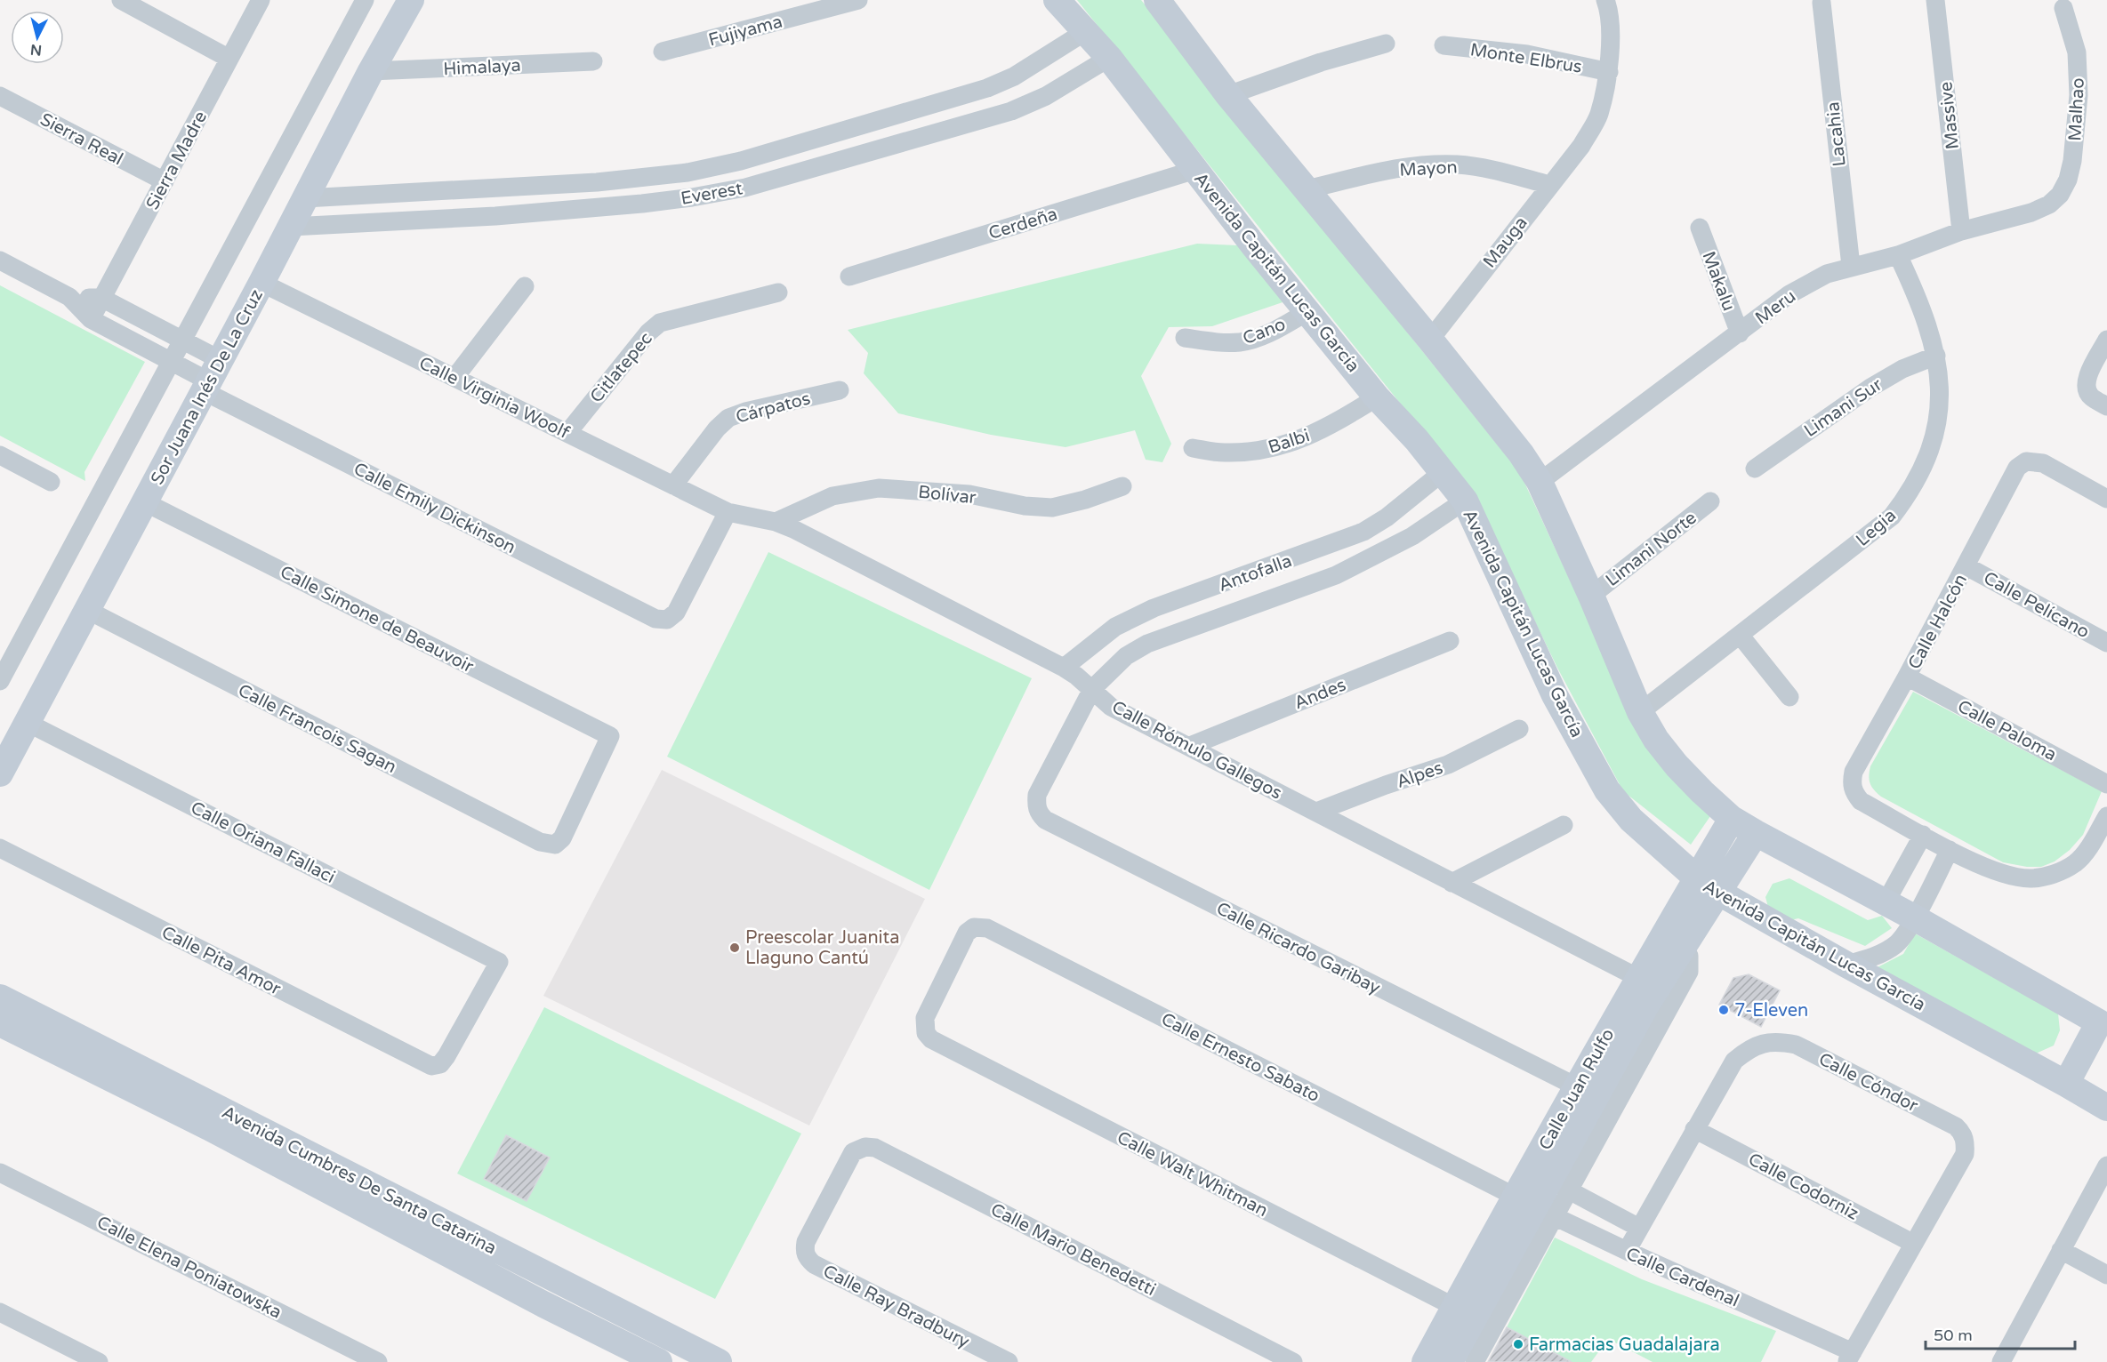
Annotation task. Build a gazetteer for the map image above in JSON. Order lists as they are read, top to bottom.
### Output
{
  "streets": {
    "street": [
      "Fujiyama",
      "Monte Elbrus",
      "Himalaya",
      "Malhao",
      "Massive",
      "Lacahia",
      "Sierra Real",
      "Sierra Madre",
      "Mayon",
      "Everest",
      "Cerdeña",
      "Mauga",
      "Avenida Capitán Lucas García",
      "Makalu",
      "Meru",
      "Cano",
      "Citlatepec",
      "Sor Juana Inés De La Cruz",
      "Calle Virginia Woolf",
      "Cárpatos",
      "Limani Sur",
      "Balbi",
      "Bolívar",
      "Calle Emily Dickinson",
      "Legia",
      "Limani Norte",
      "Antofalla",
      "Calle Pelícano",
      "Calle Simone de Beauvoir",
      "Calle Halcón",
      "Andes",
      "Calle Francois Sagan",
      "Calle Paloma",
      "Calle Rómulo Gallegos",
      "Alpes",
      "Calle Oriana Fallaci",
      "Calle Ricardo Garibay",
      "Calle Pita Amor",
      "Calle Ernesto Sabato",
      "Calle Cóndor",
      "Calle Juan Rulfo",
      "Calle Walt Whitman",
      "Avenida Cumbres De Santa Catarina",
      "Calle Codorniz",
      "Calle Mario Benedetti",
      "Calle Elena Poniatowska",
      "Calle Cardenal",
      "Calle Ray Bradbury"
    ]
  },
  "crossings": [
    ["Monte Elbrus", "Mauga"],
    ["Himalaya", "Sor Juana Inés De La Cruz"],
    ["Malhao", "Meru"],
    ["Massive", "Meru"],
    ["Lacahia", "Meru"],
    ["Sierra Real", "Sierra Madre"],
    ["Mayon", "Mauga"],
    ["Everest", "Avenida Capitán Lucas García"],
    ["Everest", "Sor Juana Inés De La Cruz"],
    ["Cerdeña", "Avenida Capitán Lucas García"],
    ["Avenida Capitán Lucas García", "Cano"],
    ["Avenida Capitán Lucas García", "Balbi"],
    ["Avenida Capitán Lucas García", "Antofalla"],
    ["Avenida Capitán Lucas García", "Calle Juan Rulfo"],
    ["Makalu", "Meru"],
    ["Meru", "Legia"],
    ["Citlatepec", "Calle Virginia Woolf"],
    ["Sor Juana Inés De La Cruz", "Calle Virginia Woolf"],
    ["Sor Juana Inés De La Cruz", "Calle Emily Dickinson"],
    ["Sor Juana Inés De La Cruz", "Calle Simone de Beauvoir"],
    ["Sor Juana Inés De La Cruz", "Calle Francois Sagan"],
    ["Sor Juana Inés De La Cruz", "Calle Oriana Fallaci"],
    ["Calle Virginia Woolf", "Cárpatos"],
    ["Calle Virginia Woolf", "Calle Emily Dickinson"],
    ["Calle Virginia Woolf", "Calle Rómulo Gallegos"],
    ["Limani Sur", "Legia"],
    ["Bolívar", "Calle Rómulo Gallegos"],
    ["Calle Emily Dickinson", "Calle Rómulo Gallegos"],
    ["Antofalla", "Calle Rómulo Gallegos"],
    ["Antofalla", "Calle Ricardo Garibay"],
    ["Calle Pelícano", "Calle Halcón"],
    ["Calle Simone de Beauvoir", "Calle Francois Sagan"],
    ["Calle Halcón", "Calle Paloma"],
    ["Andes", "Calle Rómulo Gallegos"],
    ["Calle Rómulo Gallegos", "Alpes"],
    ["Calle Rómulo Gallegos", "Calle Juan Rulfo"],
    ["Calle Oriana Fallaci", "Calle Pita Amor"],
    ["Calle Ricardo Garibay", "Calle Juan Rulfo"],
    ["Calle Ernesto Sabato", "Calle Juan Rulfo"],
    ["Calle Ernesto Sabato", "Calle Walt Whitman"],
    ["Calle Ernesto Sabato", "Calle Cardenal"],
    ["Calle Cóndor", "Calle Codorniz"],
    ["Calle Cóndor", "Calle Cardenal"],
    ["Calle Juan Rulfo", "Calle Walt Whitman"],
    ["Calle Juan Rulfo", "Calle Cardenal"],
    ["Calle Mario Benedetti", "Calle Ray Bradbury"]
  ],
  "places": ["Preescolar Juanita Llaguno Cantú", "7-Eleven", "Farmacias Guadalajara"],
  "scale_bar": "50 m",
  "north": "bottom"
}
